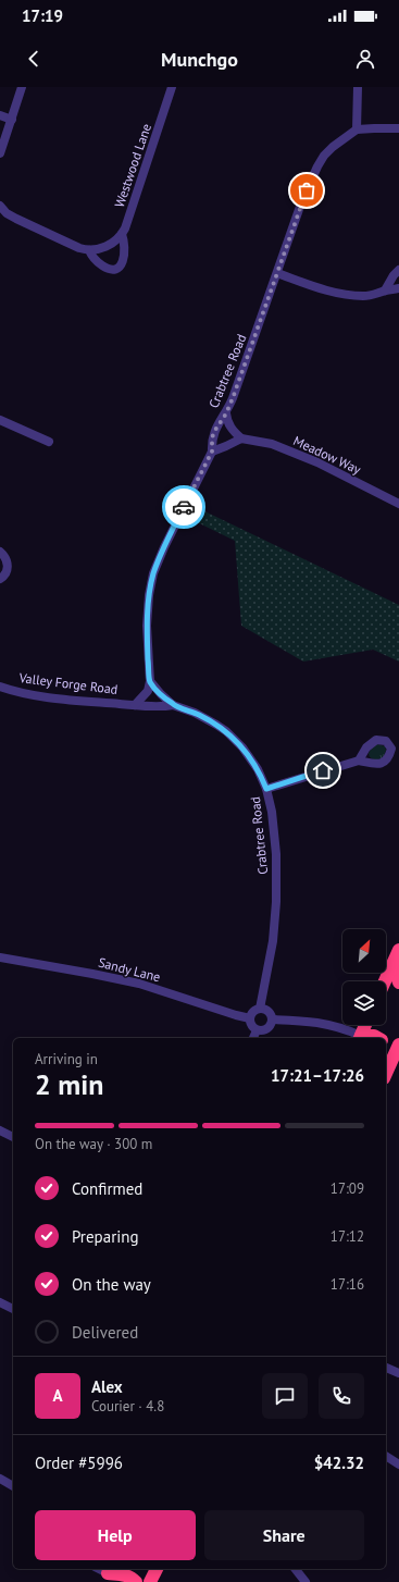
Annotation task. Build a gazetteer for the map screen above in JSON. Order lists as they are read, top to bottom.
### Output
{
  "streets": {
    "street": [
      "Westwood Lane",
      "Crabtree Road",
      "Meadow Way",
      "Valley Forge Road",
      "Sandy Lane"
    ]
  },
  "crossings": [
    ["Crabtree Road", "Valley Forge Road"],
    ["Crabtree Road", "Sandy Lane"]
  ],
  "north": "top right",
  "page": {
    "status": "17:19",
    "header": "Munchgo",
    "heading": ["2 min", "Arriving in", "17:21–17:26"],
    "panel": [
      "Alex",
      "Courier · 4.8",
      "Order #5996",
      "$42.32"
    ],
    "bar": "On the way · 300 m",
    "list": [
      ["Confirmed", "17:09"],
      ["Preparing", "17:12"],
      ["On the way", "17:16"],
      "Delivered"
    ],
    "round": "A",
    "buttons": ["Help", "Share"]
  }
}
